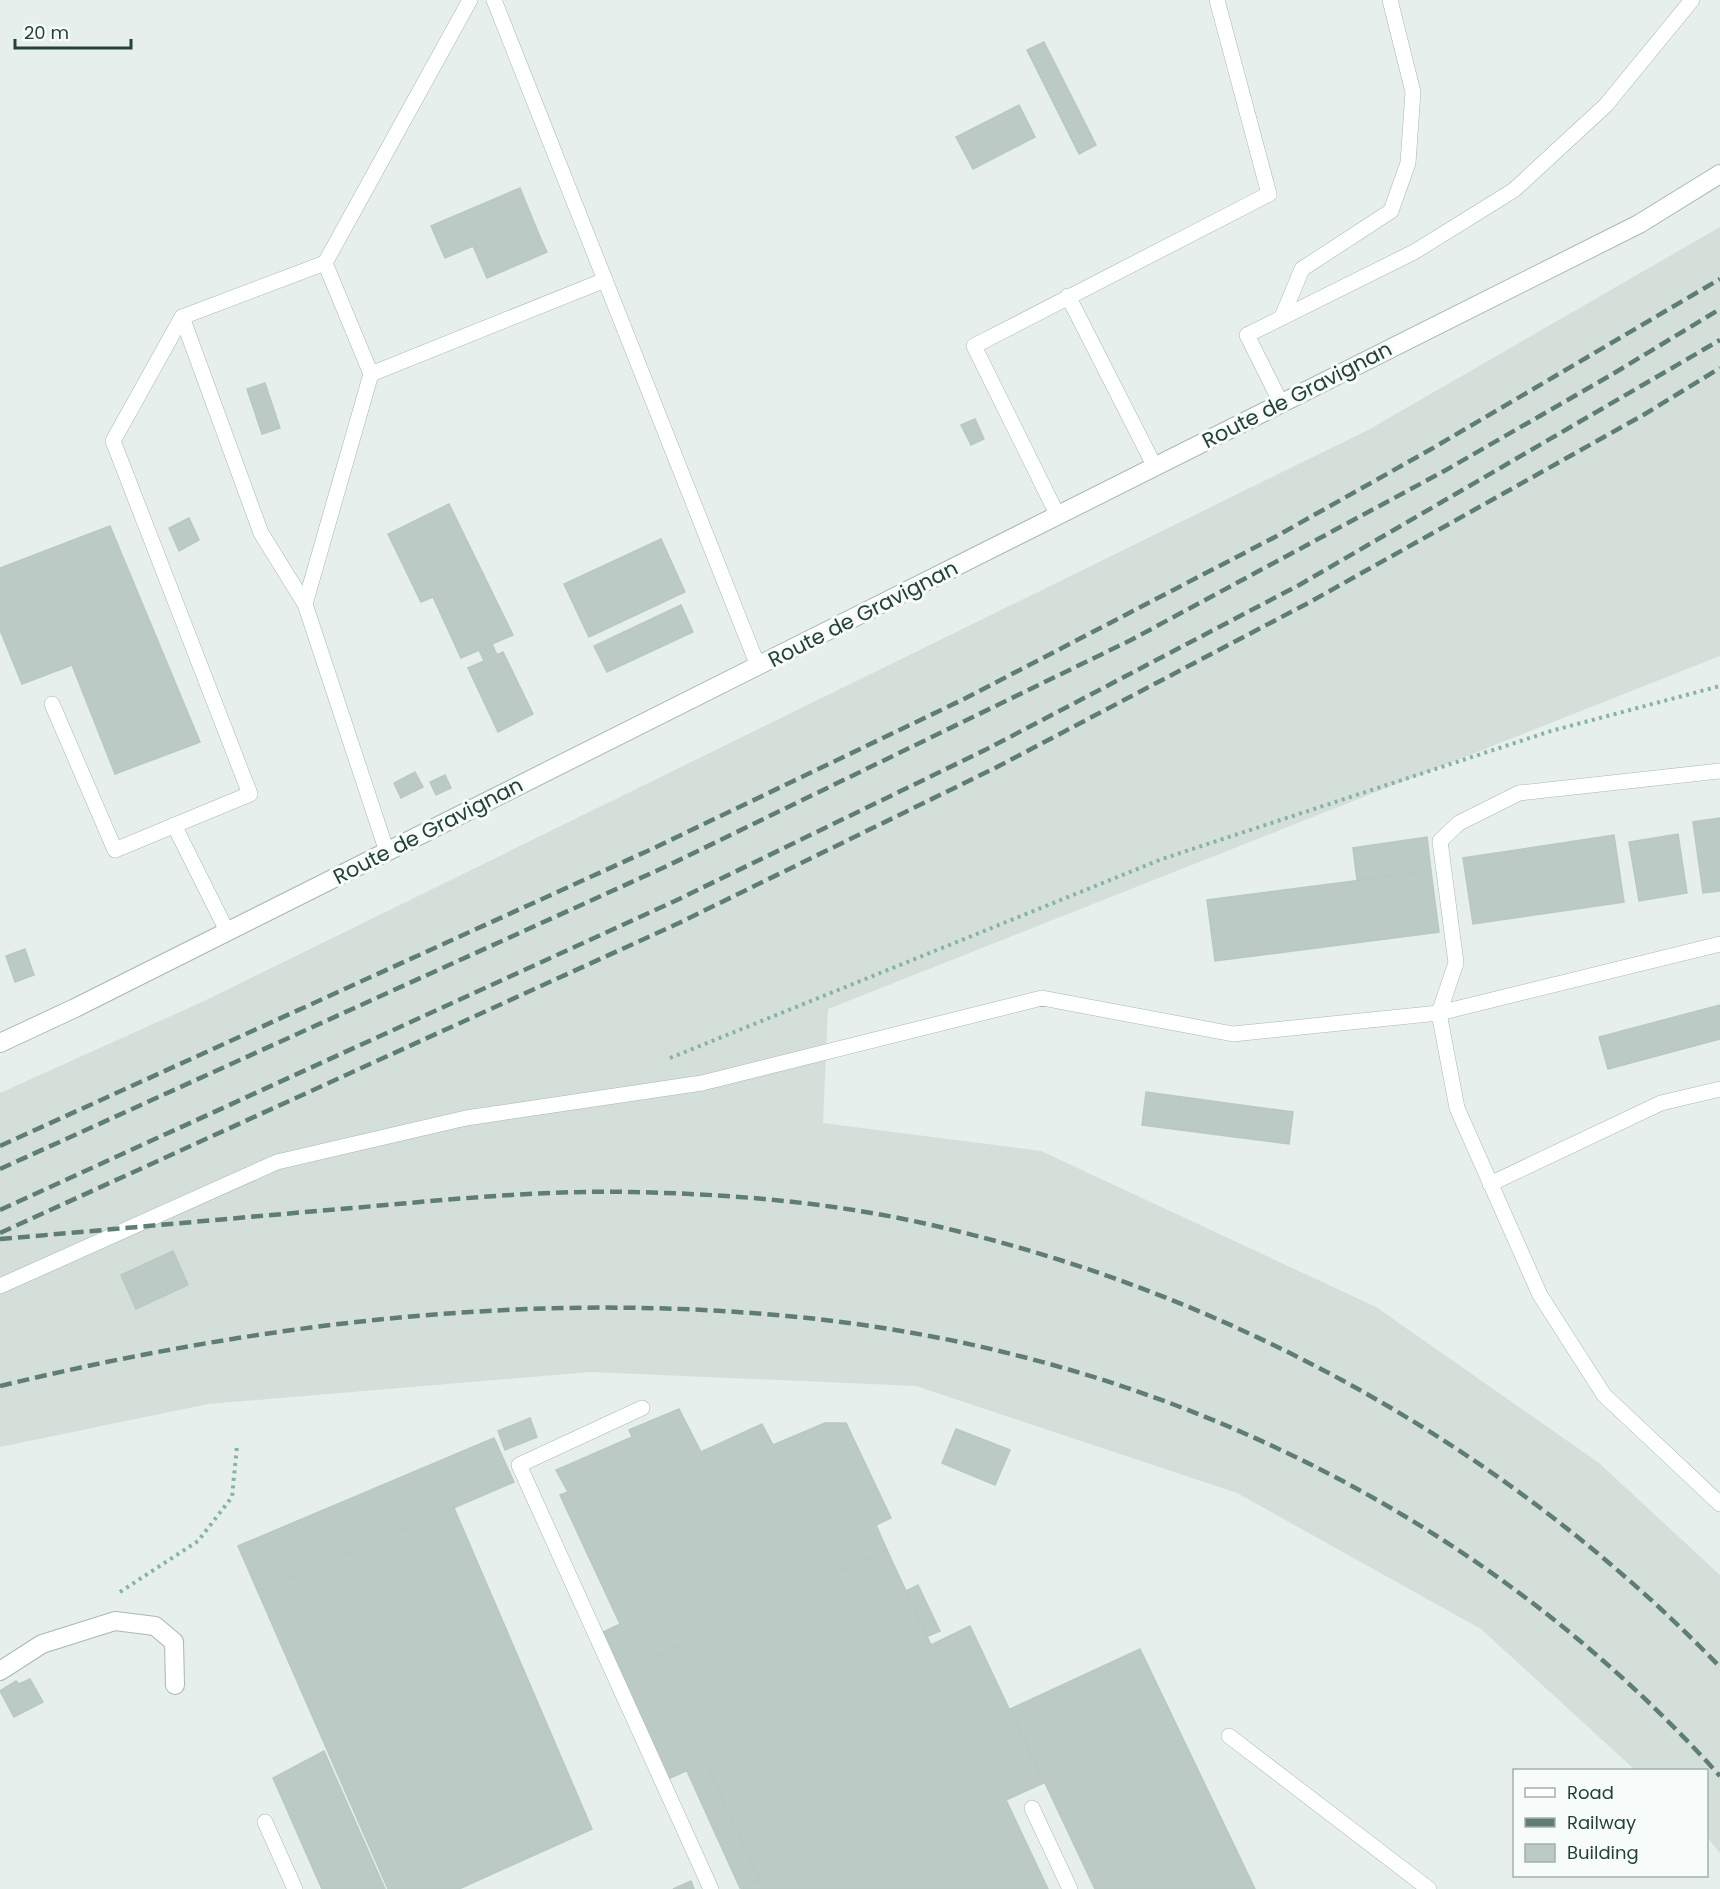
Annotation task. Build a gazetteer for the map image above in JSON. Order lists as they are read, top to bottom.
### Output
{
  "streets": {
    "street": ["Route de Gravignan"]
  },
  "legend": ["Road", "Railway", "Building"],
  "scale_bar": "20 m"
}
